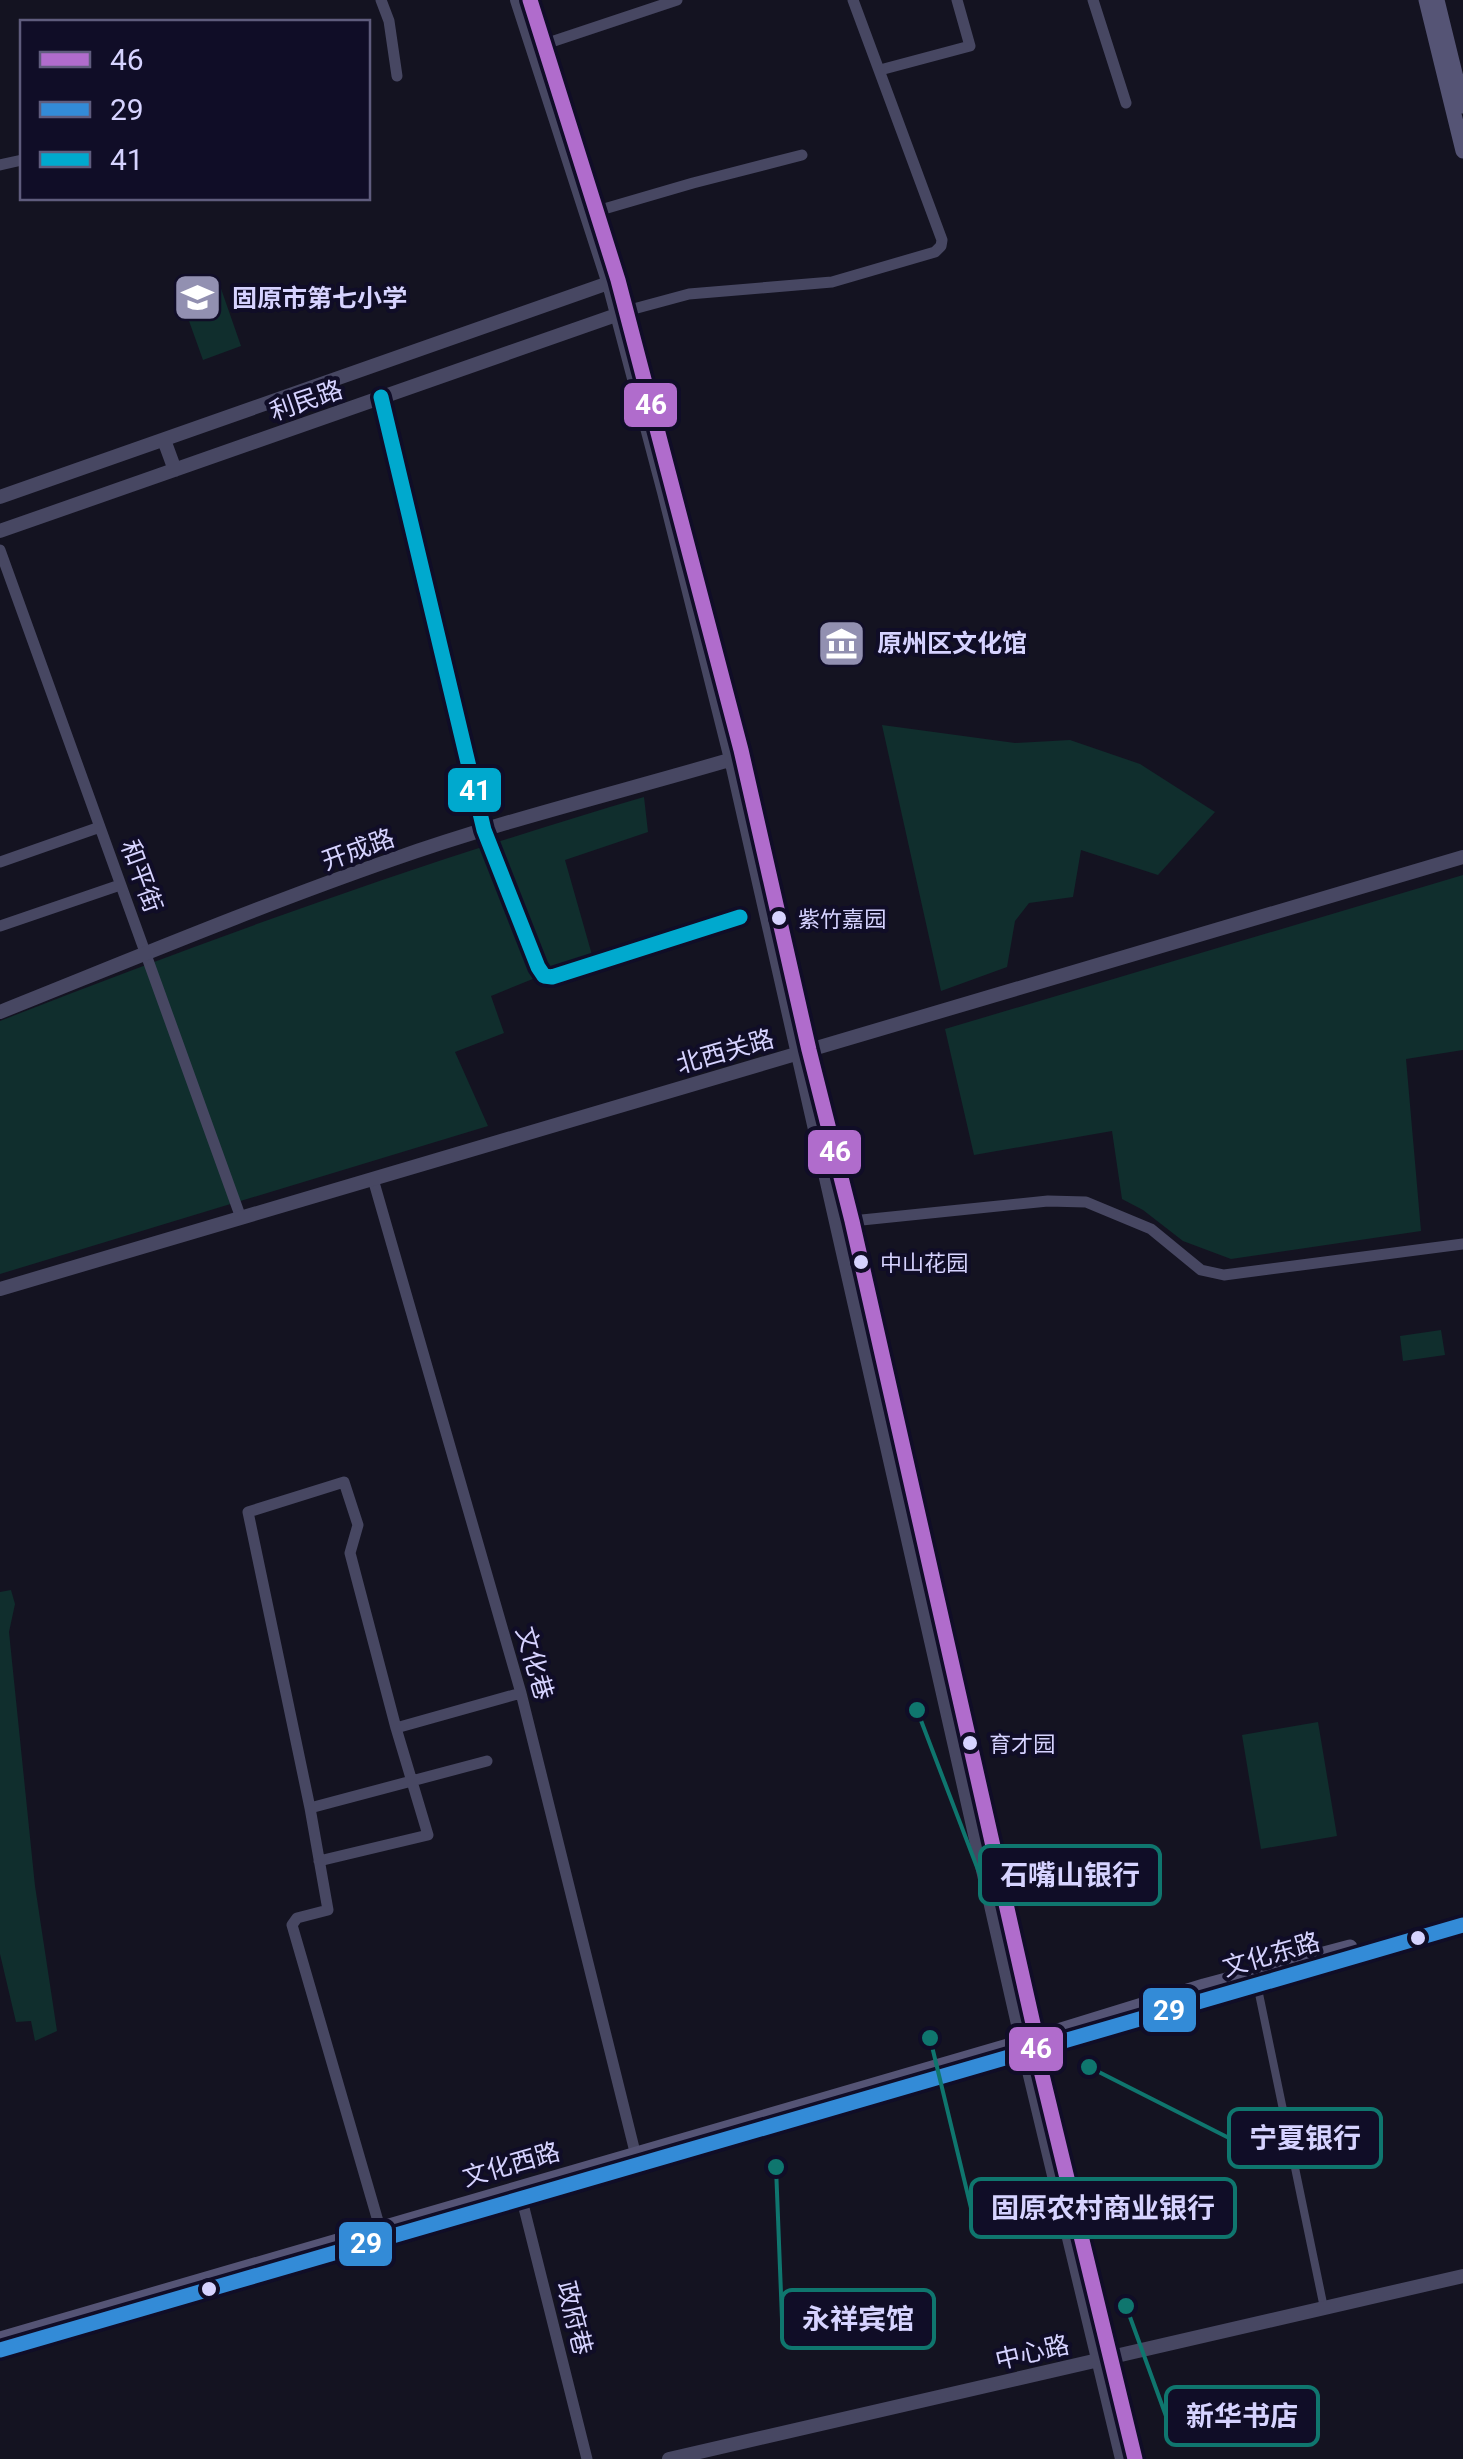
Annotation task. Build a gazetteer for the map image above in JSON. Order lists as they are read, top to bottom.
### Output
{
  "streets": {
    "main road": ["文化东路", "文化西路"],
    "street": [
      "利民路",
      "开成路",
      "和平街",
      "北西关路",
      "文化巷",
      "政府巷",
      "中心路"
    ]
  },
  "crossings": [
    ["开成路", "和平街"],
    ["和平街", "北西关路"],
    ["北西关路", "文化巷"],
    ["文化巷", "文化西路"],
    ["文化东路", "文化西路"],
    ["文化西路", "政府巷"]
  ],
  "places": {
    "school or university": ["固原市第七小学"],
    "museum": ["原州区文化馆"],
    "other": [
      "紫竹嘉园",
      "中山花园",
      "石嘴山银行",
      "育才园",
      "固原农村商业银行",
      "宁夏银行",
      "永祥宾馆",
      "新华书店"
    ]
  },
  "lines": ["transit line 46", "transit line 41", "transit line 29"],
  "legend": ["46", "29", "41"]
}
